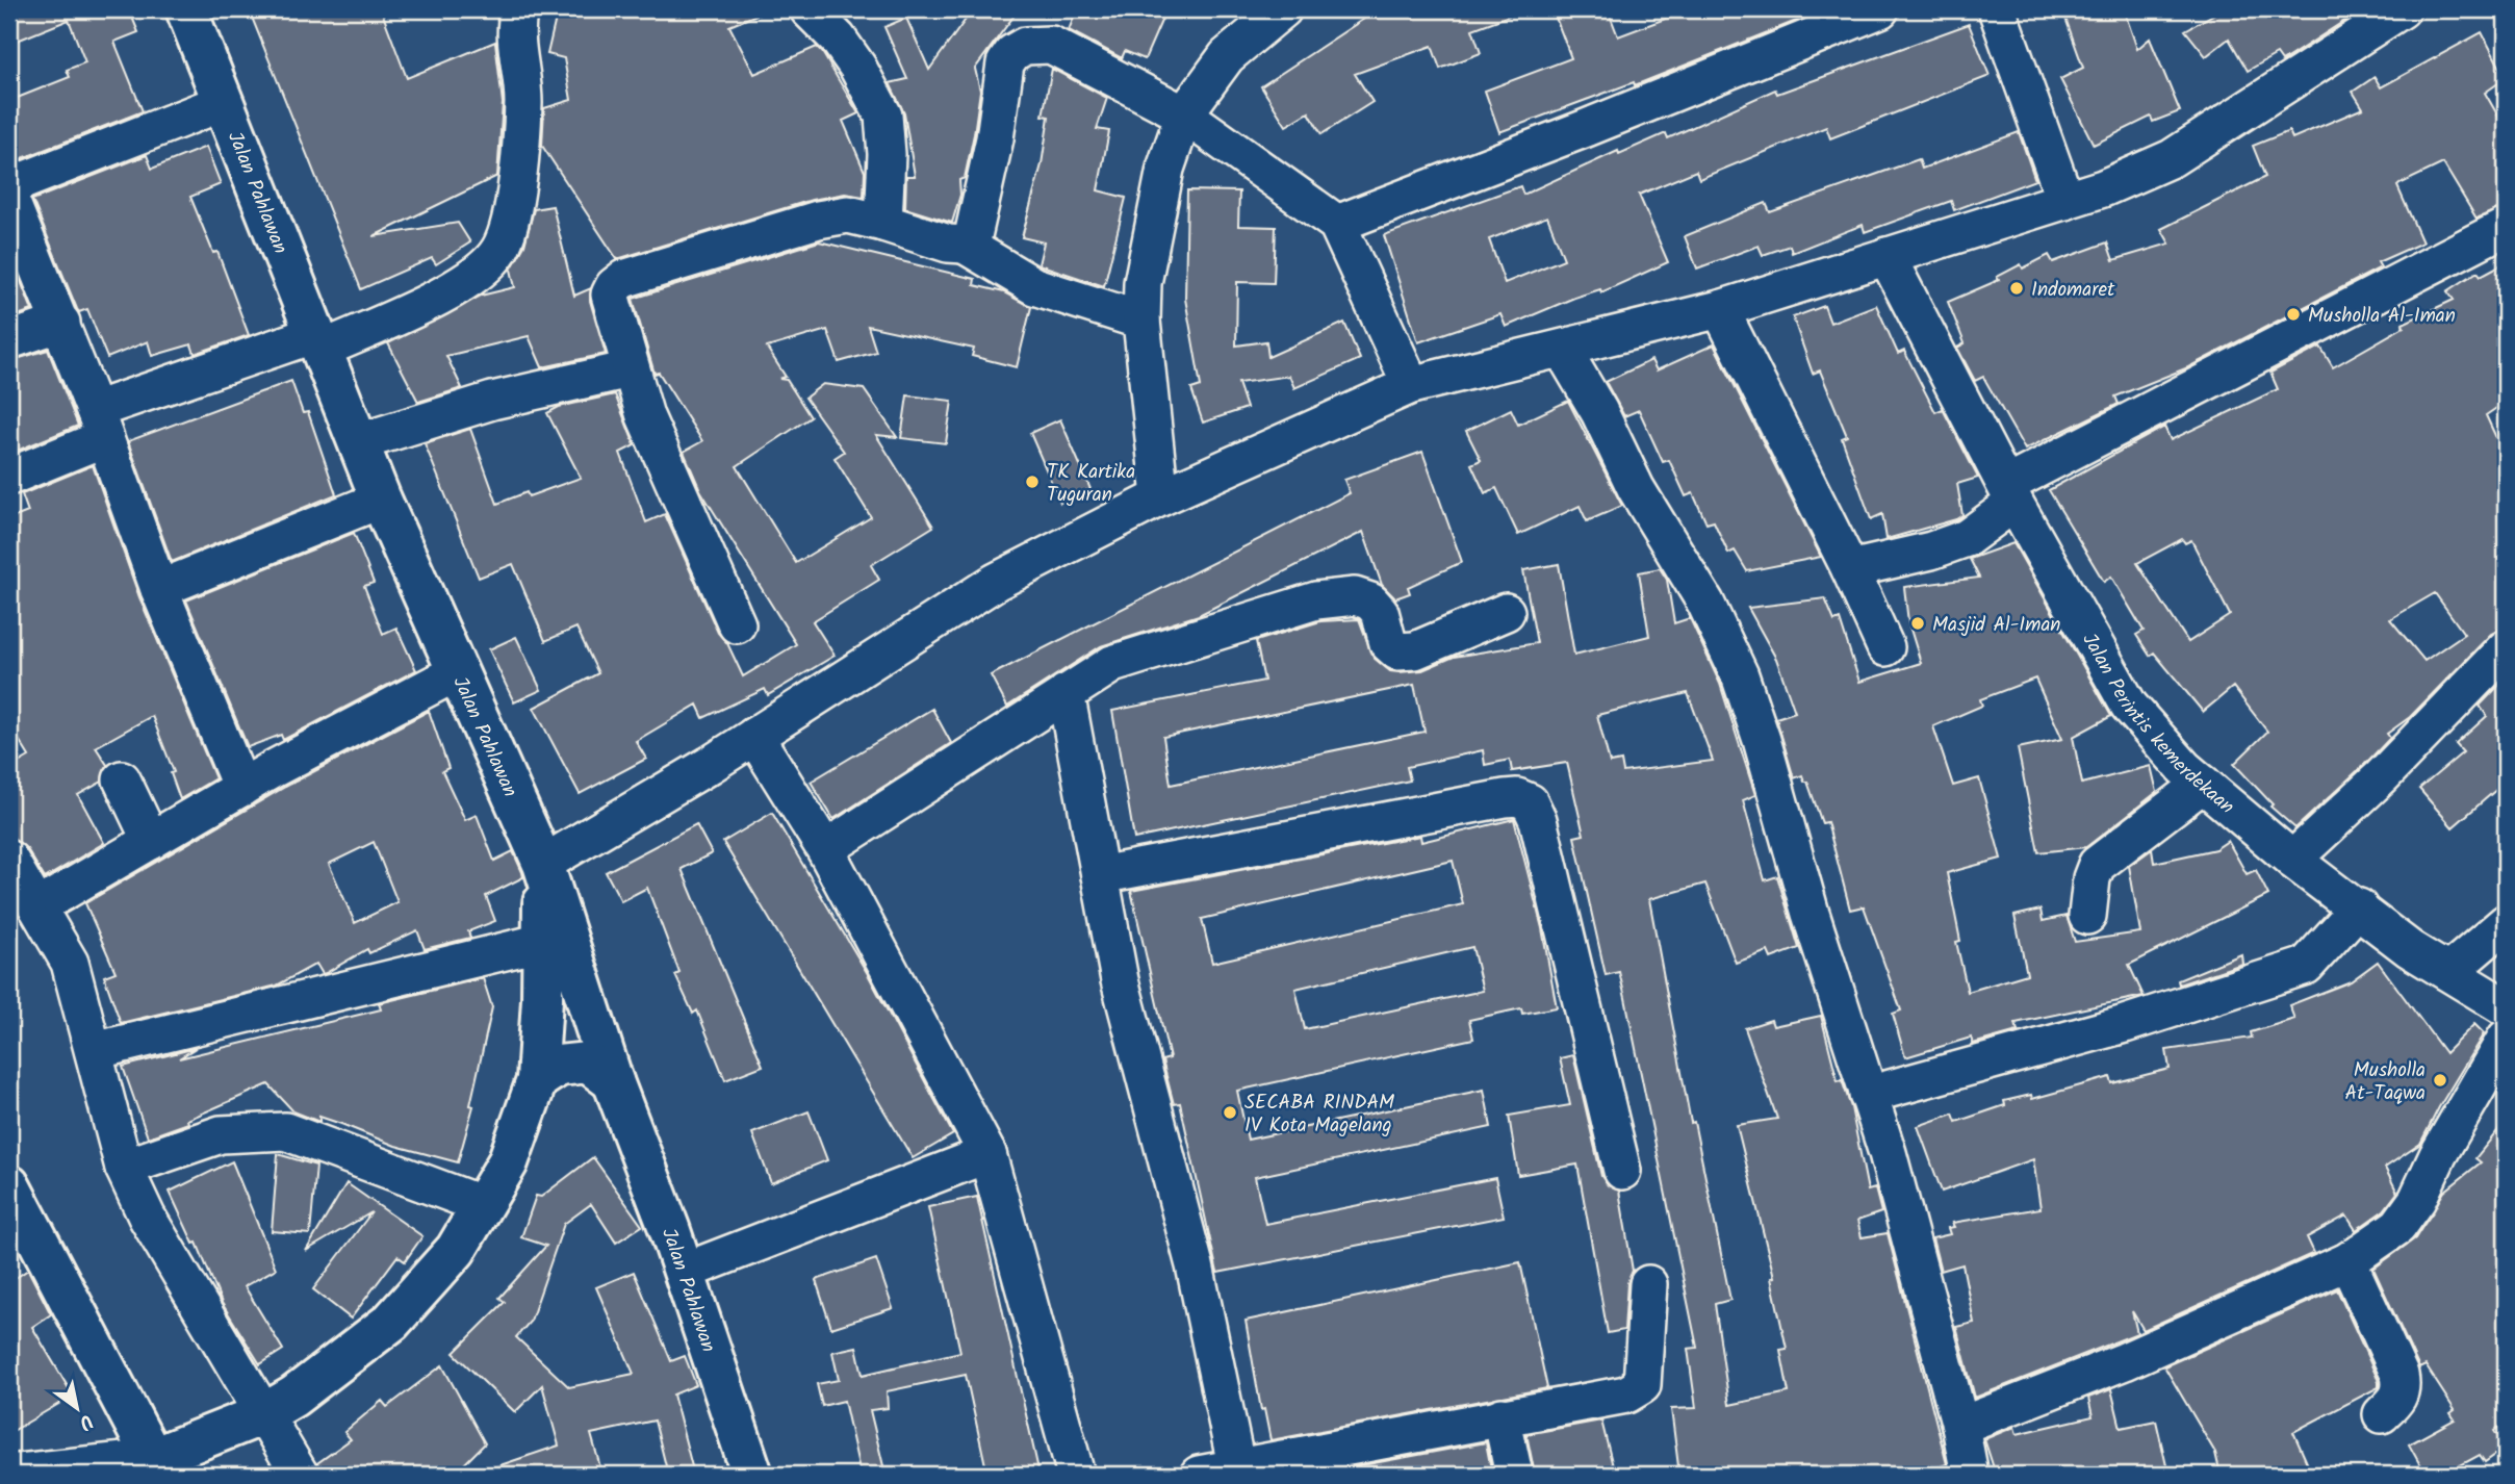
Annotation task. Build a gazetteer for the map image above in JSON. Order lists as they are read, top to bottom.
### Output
{
  "streets": {
    "main road": ["Jalan Pahlawan"],
    "street": ["Jalan Perintis kemerdekaan"]
  },
  "places": [
    "Indomaret",
    "Musholla Al-Iman",
    "TK Kartika Tuguran",
    "Masjid Al-Iman",
    "Musholla At-Taqwa",
    "SECABA RINDAM IV Kota Magelang"
  ],
  "north": "bottom right"
}
